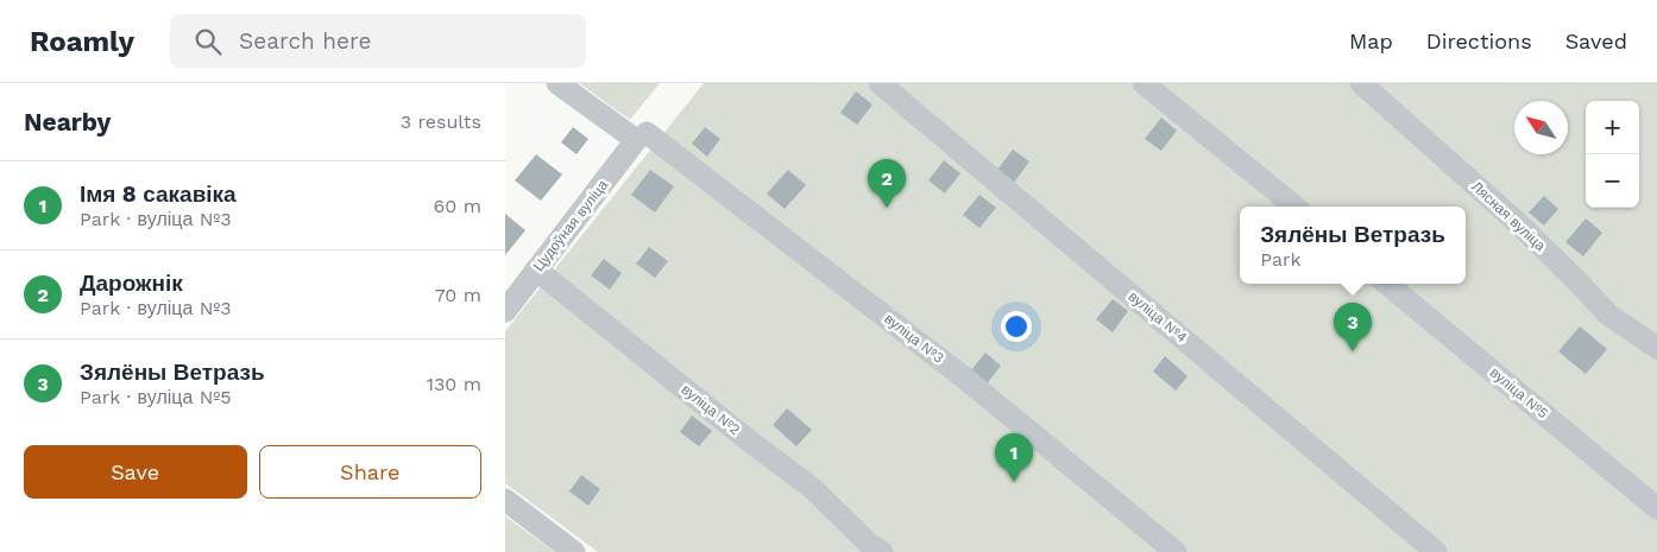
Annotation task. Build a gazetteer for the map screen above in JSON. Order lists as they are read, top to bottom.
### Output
{
  "streets": {
    "street": [
      "Лясная вуліца",
      "Цудоўная вуліца",
      "вуліца №4",
      "вуліца №3",
      "вуліца №5",
      "вуліца №2"
    ]
  },
  "crossings": [
    ["Цудоўная вуліца", "вуліца №3"],
    ["Цудоўная вуліца", "вуліца №2"]
  ],
  "north": "top left",
  "page": {
    "header": "Roamly",
    "search": "Search here",
    "nav": ["Map", "Directions", "Saved"],
    "heading": ["Nearby", "3 results"],
    "map_buttons": ["+", "−"],
    "pins": ["2", "3", "1"],
    "list": [
      {
        "mark": "1",
        "name": "Імя 8 сакавіка",
        "note": "Park · вуліца №3",
        "value": "60 m"
      },
      {
        "mark": "2",
        "name": "Дарожнік",
        "note": "Park · вуліца №3",
        "value": "70 m"
      },
      {
        "mark": "3",
        "name": "Зялёны Ветразь",
        "note": "Park · вуліца №5",
        "value": "130 m"
      }
    ],
    "popup": ["Зялёны Ветразь", "Park"],
    "buttons": ["Save", "Share"]
  }
}
